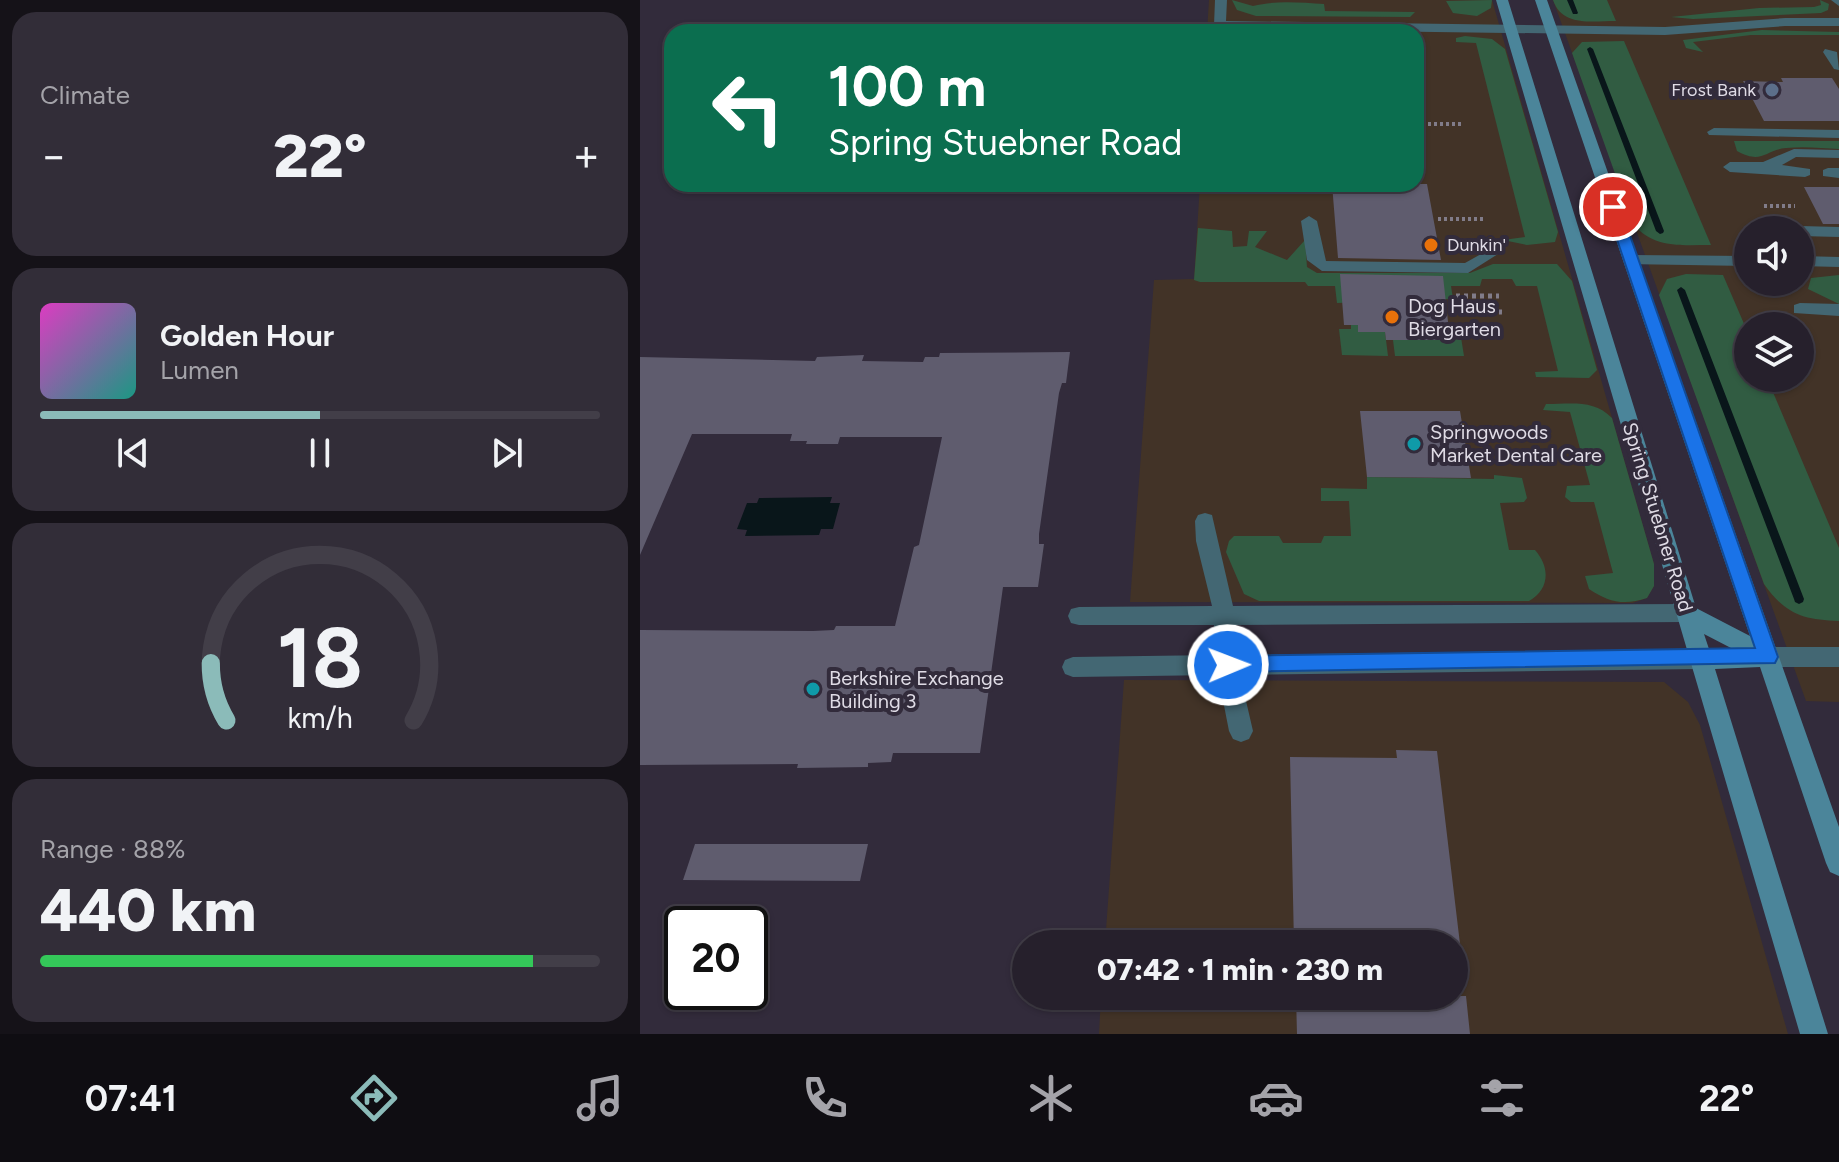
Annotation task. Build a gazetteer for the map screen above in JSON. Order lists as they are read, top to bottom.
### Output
{
  "streets": {
    "main road": ["Spring Stuebner Road"]
  },
  "places": [
    "Frost Bank",
    "Dunkin'",
    "Dog Haus Biergarten",
    "Springwoods Market Dental Care",
    "Berkshire Exchange Building 3"
  ],
  "page": {
    "tile": [
      "Climate",
      ["Range · 88%", "440 km"]
    ],
    "turn": ["100 m", "Spring Stuebner Road"],
    "heat": ["−", "22°", "+"],
    "song": ["Golden Hour", "Lumen"],
    "limit": "20",
    "trip": "07:42 · 1 min · 230 m",
    "tabs": ["07:41", "22°"],
    "gauge": ["18", "km/h"]
  }
}
